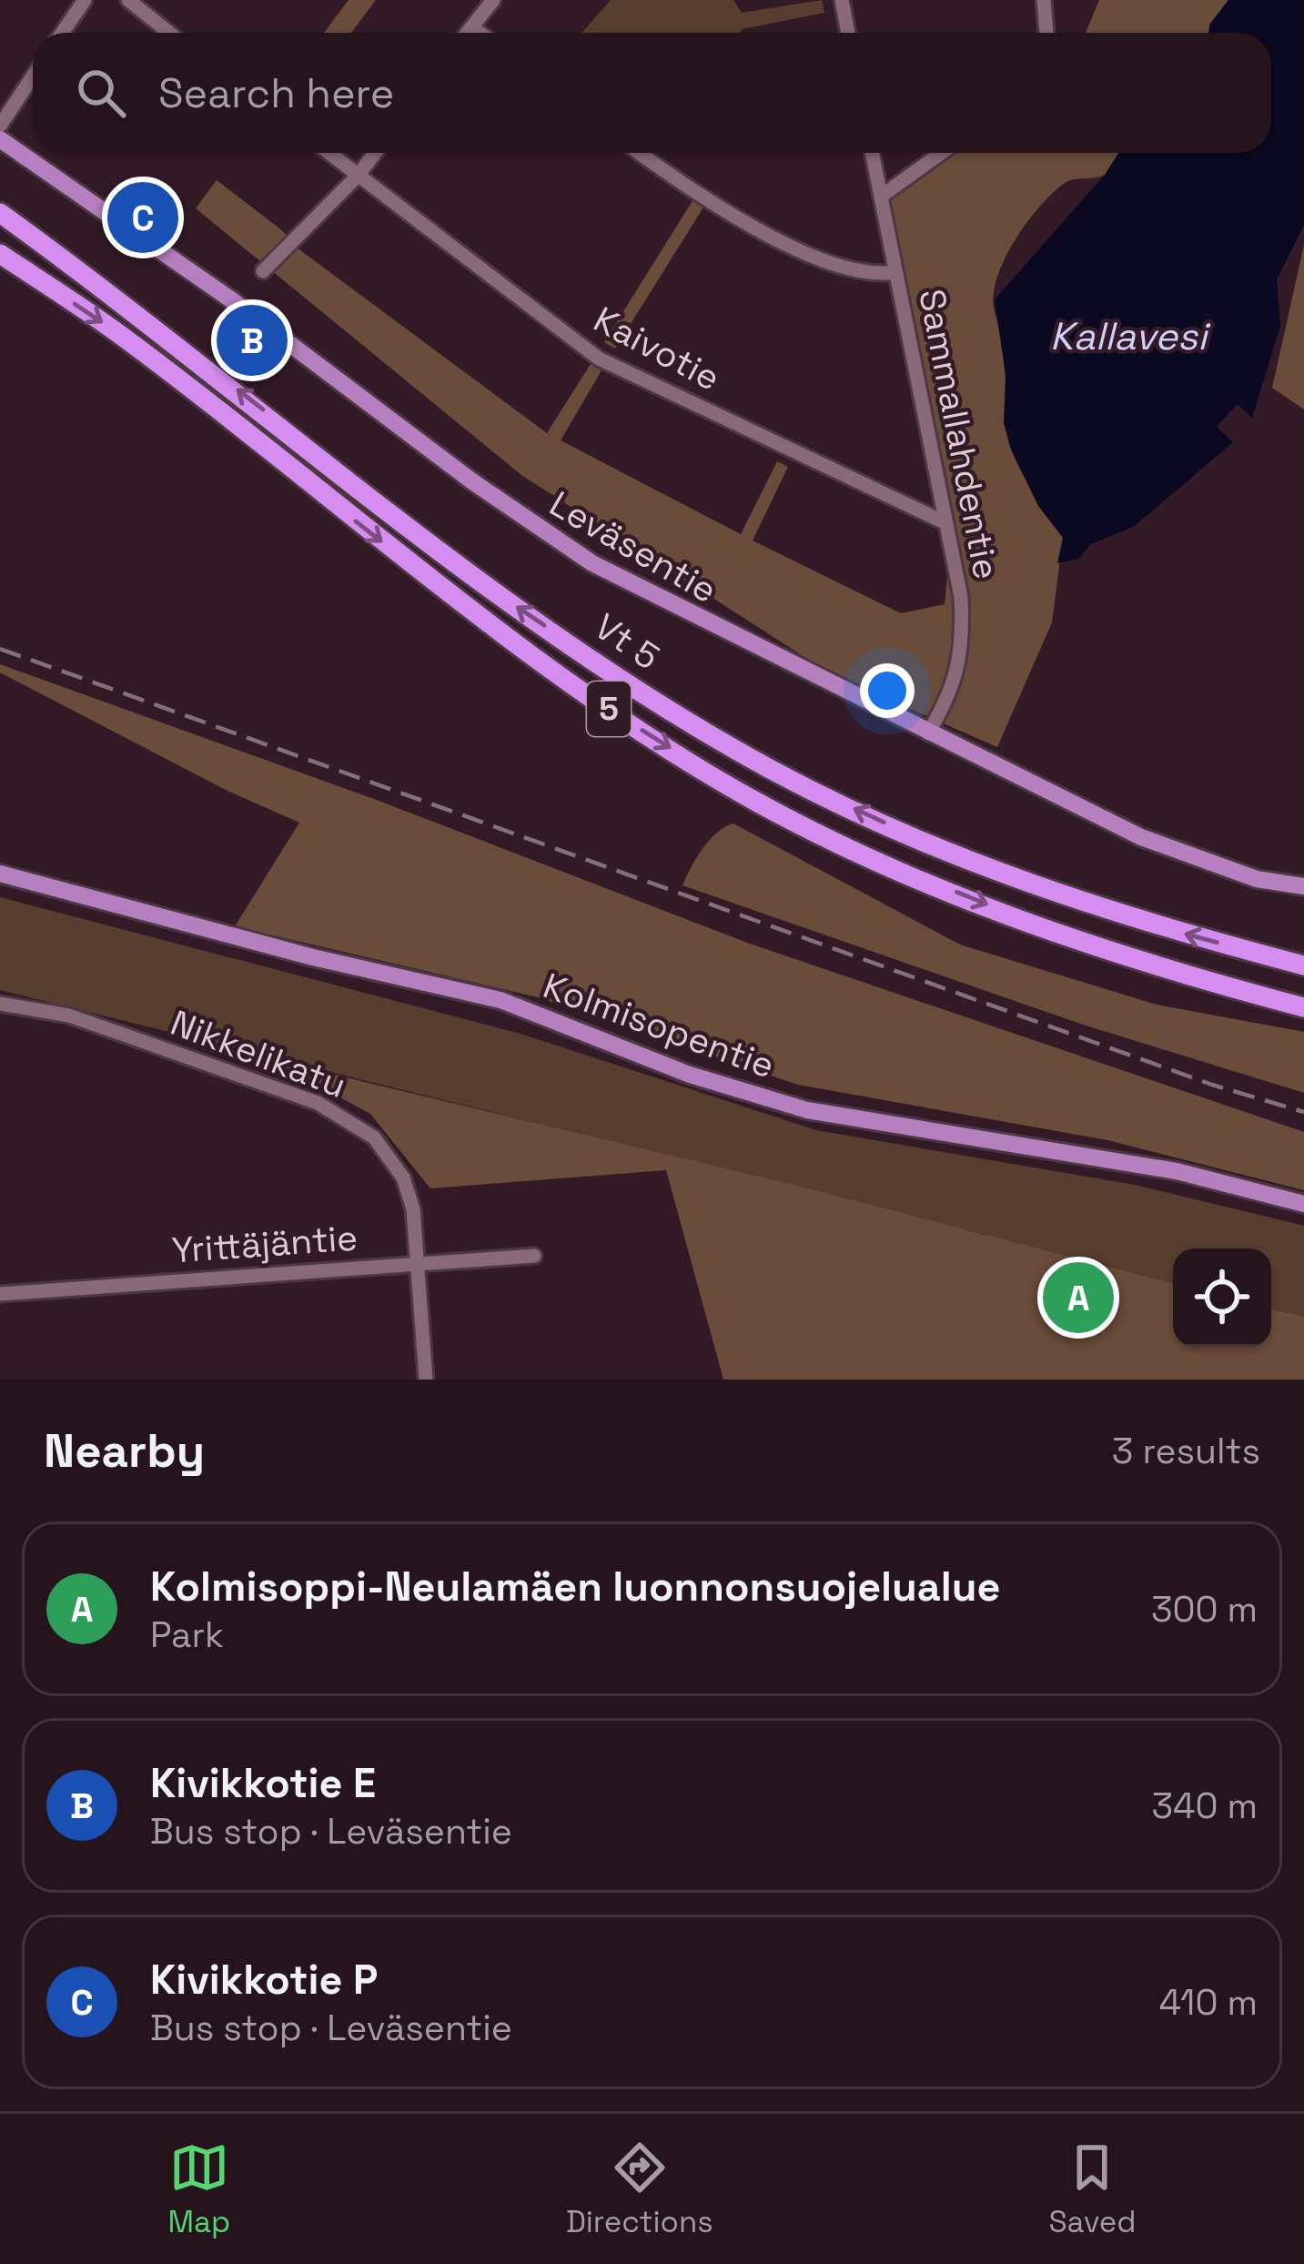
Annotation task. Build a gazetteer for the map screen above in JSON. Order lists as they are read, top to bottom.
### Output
{
  "streets": {
    "highway": ["Vt 5", "5"],
    "main road": ["Leväsentie", "Kolmisopentie"],
    "street": [
      "Kaivotie",
      "Sammallahdentie",
      "Nikkelikatu",
      "Yrittäjäntie"
    ]
  },
  "crossings": [
    ["Kaivotie", "Sammallahdentie"],
    ["Sammallahdentie", "Leväsentie"],
    ["Nikkelikatu", "Yrittäjäntie"]
  ],
  "water": ["Kallavesi"],
  "page": {
    "search": "Search here",
    "pins": ["C", "B", "A"],
    "heading": ["Nearby", "3 results"],
    "list": [
      {
        "mark": "A",
        "name": "Kolmisoppi-Neulamäen luonnonsuojelualue",
        "note": "Park",
        "value": "300 m"
      },
      {
        "mark": "B",
        "name": "Kivikkotie E",
        "note": "Bus stop · Leväsentie",
        "value": "340 m"
      },
      {
        "mark": "C",
        "name": "Kivikkotie P",
        "note": "Bus stop · Leväsentie",
        "value": "410 m"
      }
    ],
    "nav": ["Map", "Directions", "Saved"]
  }
}
